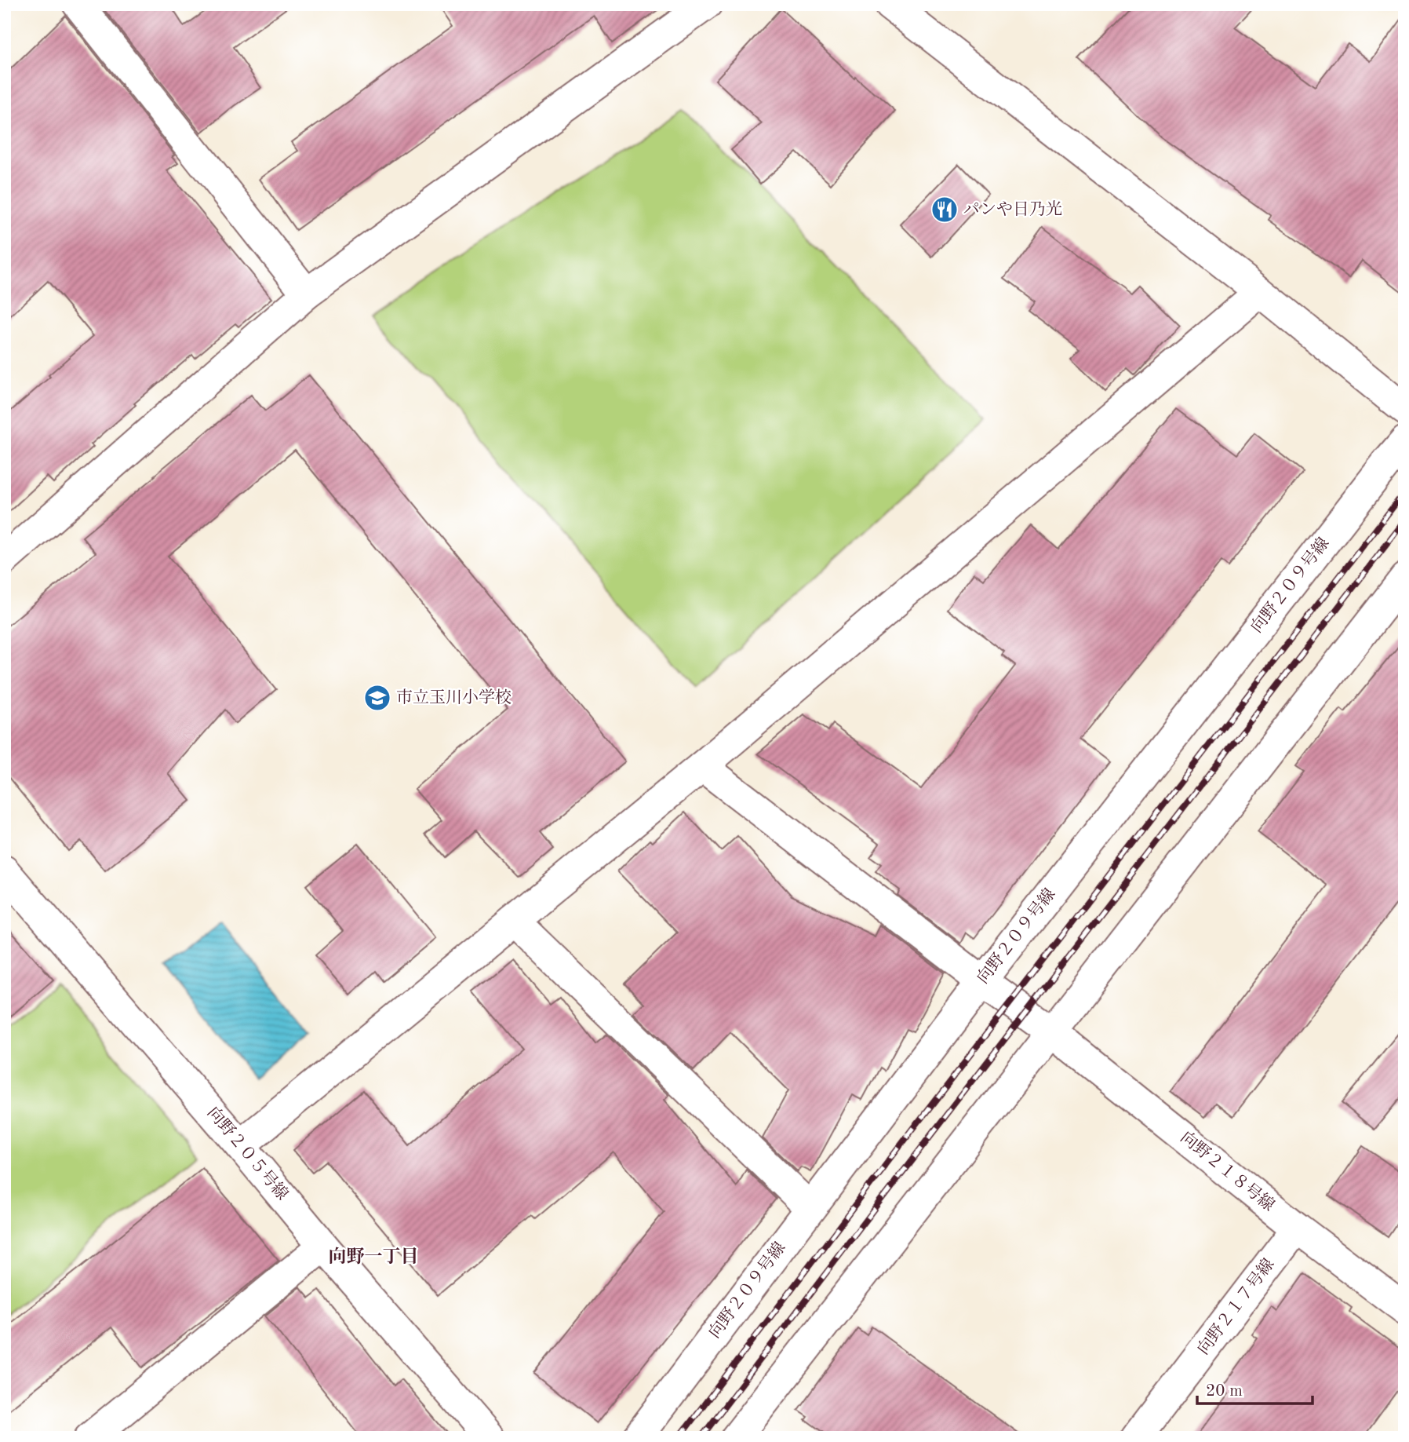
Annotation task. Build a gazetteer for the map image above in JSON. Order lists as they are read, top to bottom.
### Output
{
  "streets": {
    "street": [
      "向野２０９号線",
      "向野２０５号線",
      "向野２１８号線",
      "向野２１７号線"
    ]
  },
  "crossings": [
    ["向野２０９号線", "向野２１８号線"],
    ["向野２１８号線", "向野２１７号線"]
  ],
  "districts": ["向野一丁目"],
  "places": {
    "restaurant": ["パンや日乃光"],
    "school or university": ["市立玉川小学校"]
  },
  "scale_bar": "20 m"
}
